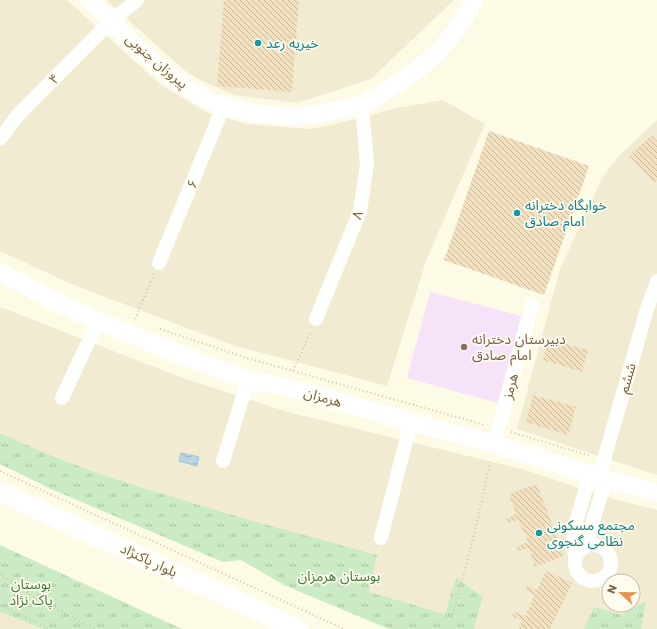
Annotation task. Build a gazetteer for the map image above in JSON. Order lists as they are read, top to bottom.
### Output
{
  "streets": {
    "main road": ["بلوار پاکنژاد"],
    "street": [
      "پیروزان جنوبی",
      "۴",
      "۶",
      "۸",
      "ششم",
      "هرمز",
      "هرمزان"
    ]
  },
  "crossings": [
    ["پیروزان جنوبی", "۴"],
    ["پیروزان جنوبی", "۶"],
    ["پیروزان جنوبی", "۸"],
    ["ششم", "هرمزان"],
    ["هرمز", "هرمزان"]
  ],
  "parks": ["بوستان هرمزان", "بوستان پاک نژاد"],
  "places": [
    "خیریه رعد",
    "خوابگاه دخترانه امام صادق",
    "دبیرستان دخترانه امام صادق",
    "مجتمع مسکونی نظامی گنجوی"
  ],
  "north": "left"
}
